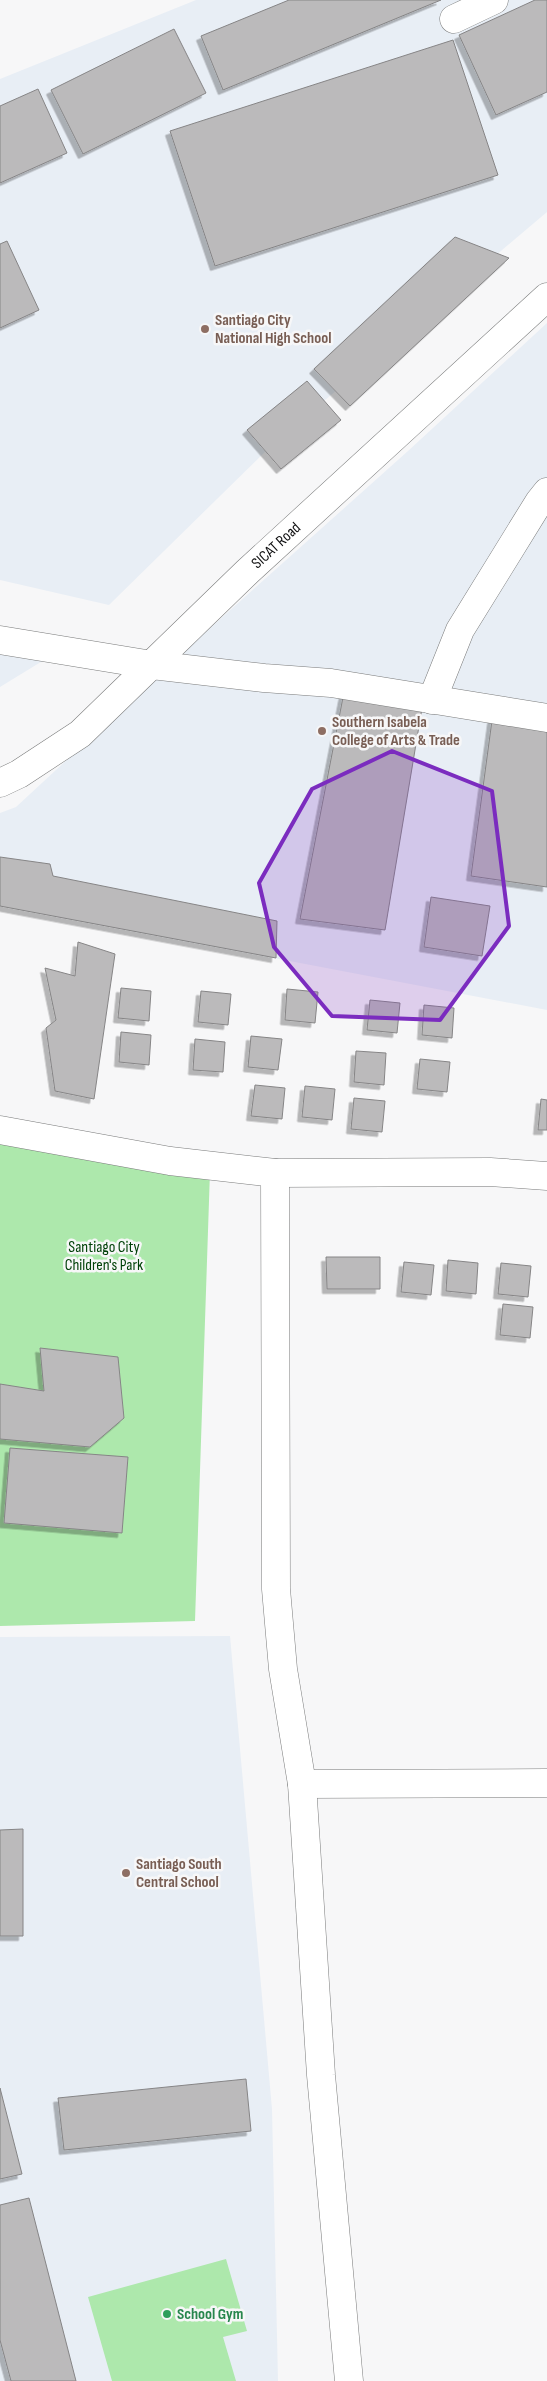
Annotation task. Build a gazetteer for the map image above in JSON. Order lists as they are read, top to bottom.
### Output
{
  "streets": {
    "street": ["SICAT Road"]
  },
  "parks": ["Santiago City Children's Park"],
  "places": [
    "Santiago City National High School",
    "Southern Isabela College of Arts & Trade",
    "Santiago South Central School",
    "School Gym"
  ]
}
